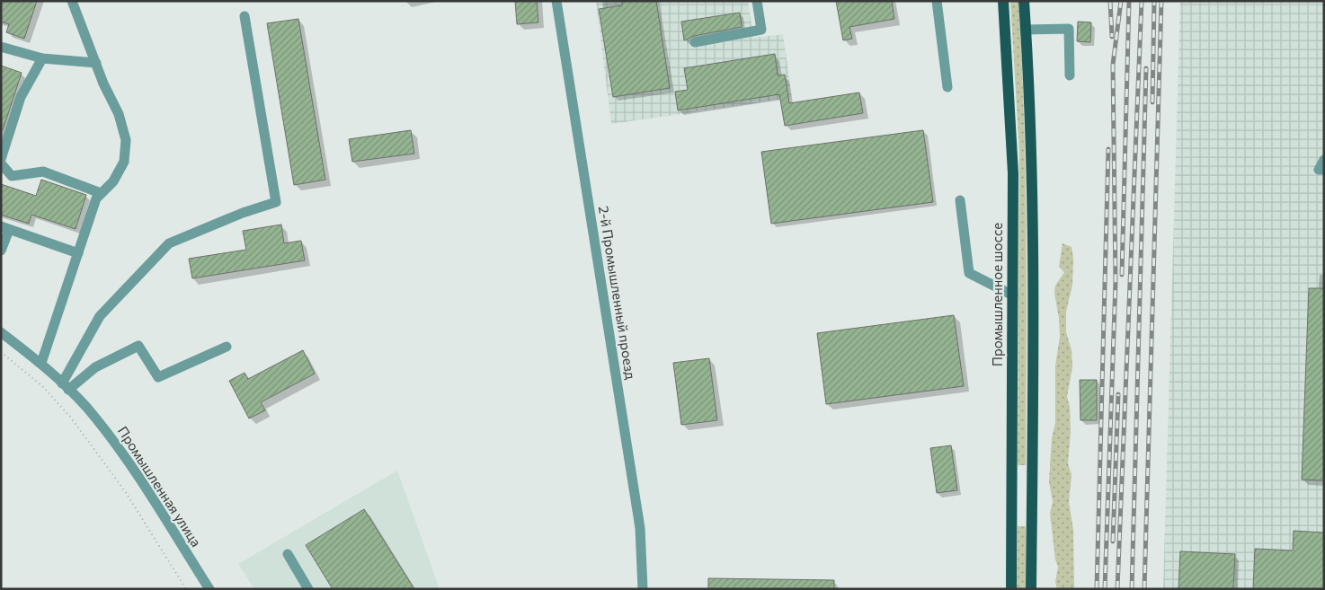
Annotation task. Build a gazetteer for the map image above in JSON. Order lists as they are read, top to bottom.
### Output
{
  "streets": {
    "main road": ["Промышленное шоссе"],
    "street": ["2-й Промышленный проезд", "Промышленная улица"]
  }
}
